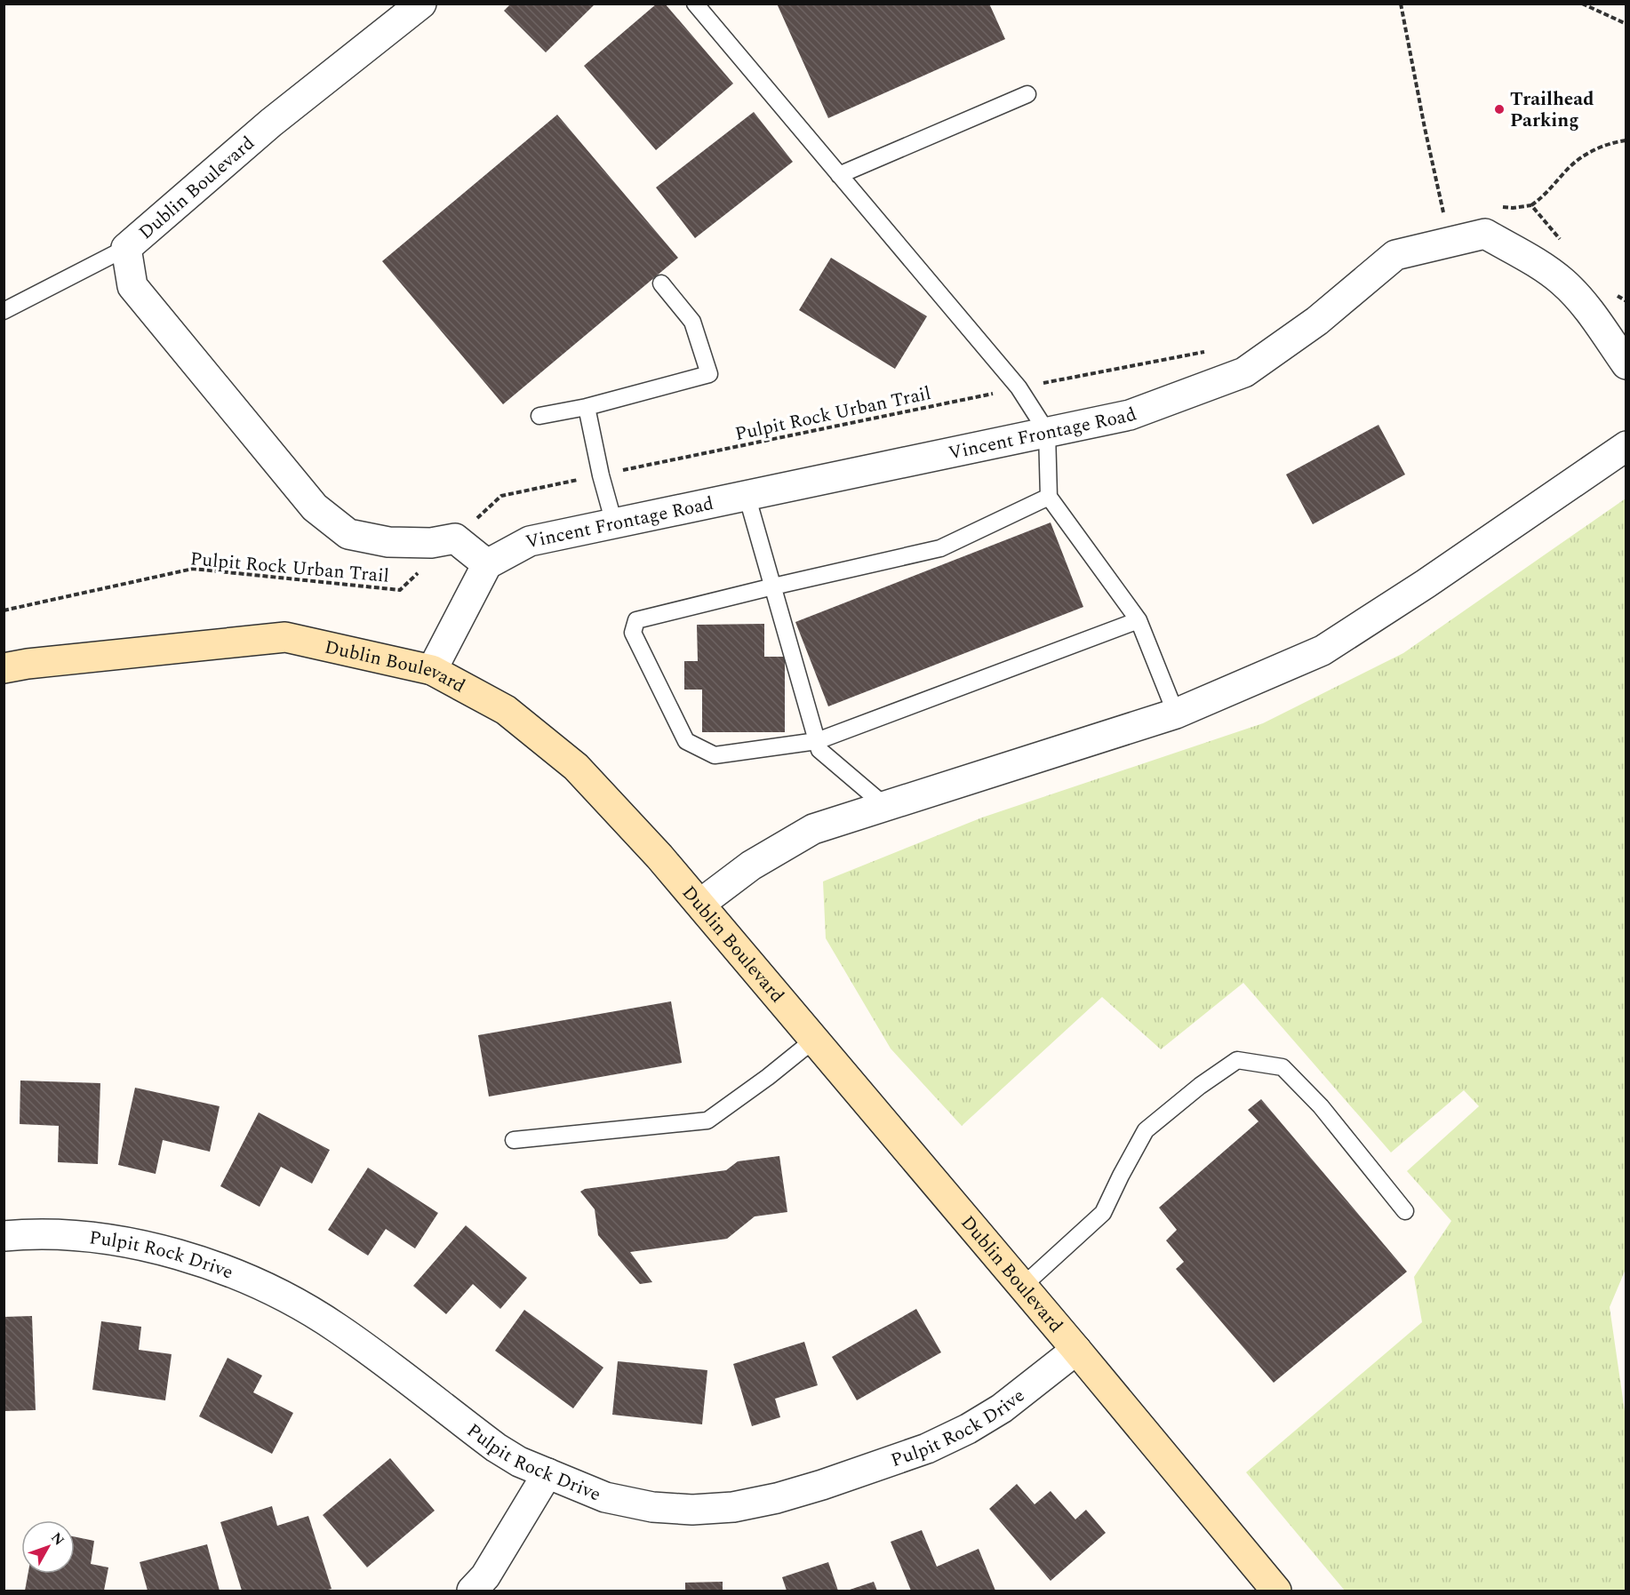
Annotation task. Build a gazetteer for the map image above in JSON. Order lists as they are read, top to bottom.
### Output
{
  "streets": {
    "main road": ["Dublin Boulevard"],
    "street": ["Vincent Frontage Road", "Pulpit Rock Drive"],
    "path": ["Pulpit Rock Urban Trail"]
  },
  "crossings": [
    ["Dublin Boulevard", "Pulpit Rock Urban Trail"],
    ["Dublin Boulevard", "Pulpit Rock Drive"]
  ],
  "places": ["Trailhead Parking"],
  "north": "top right"
}
